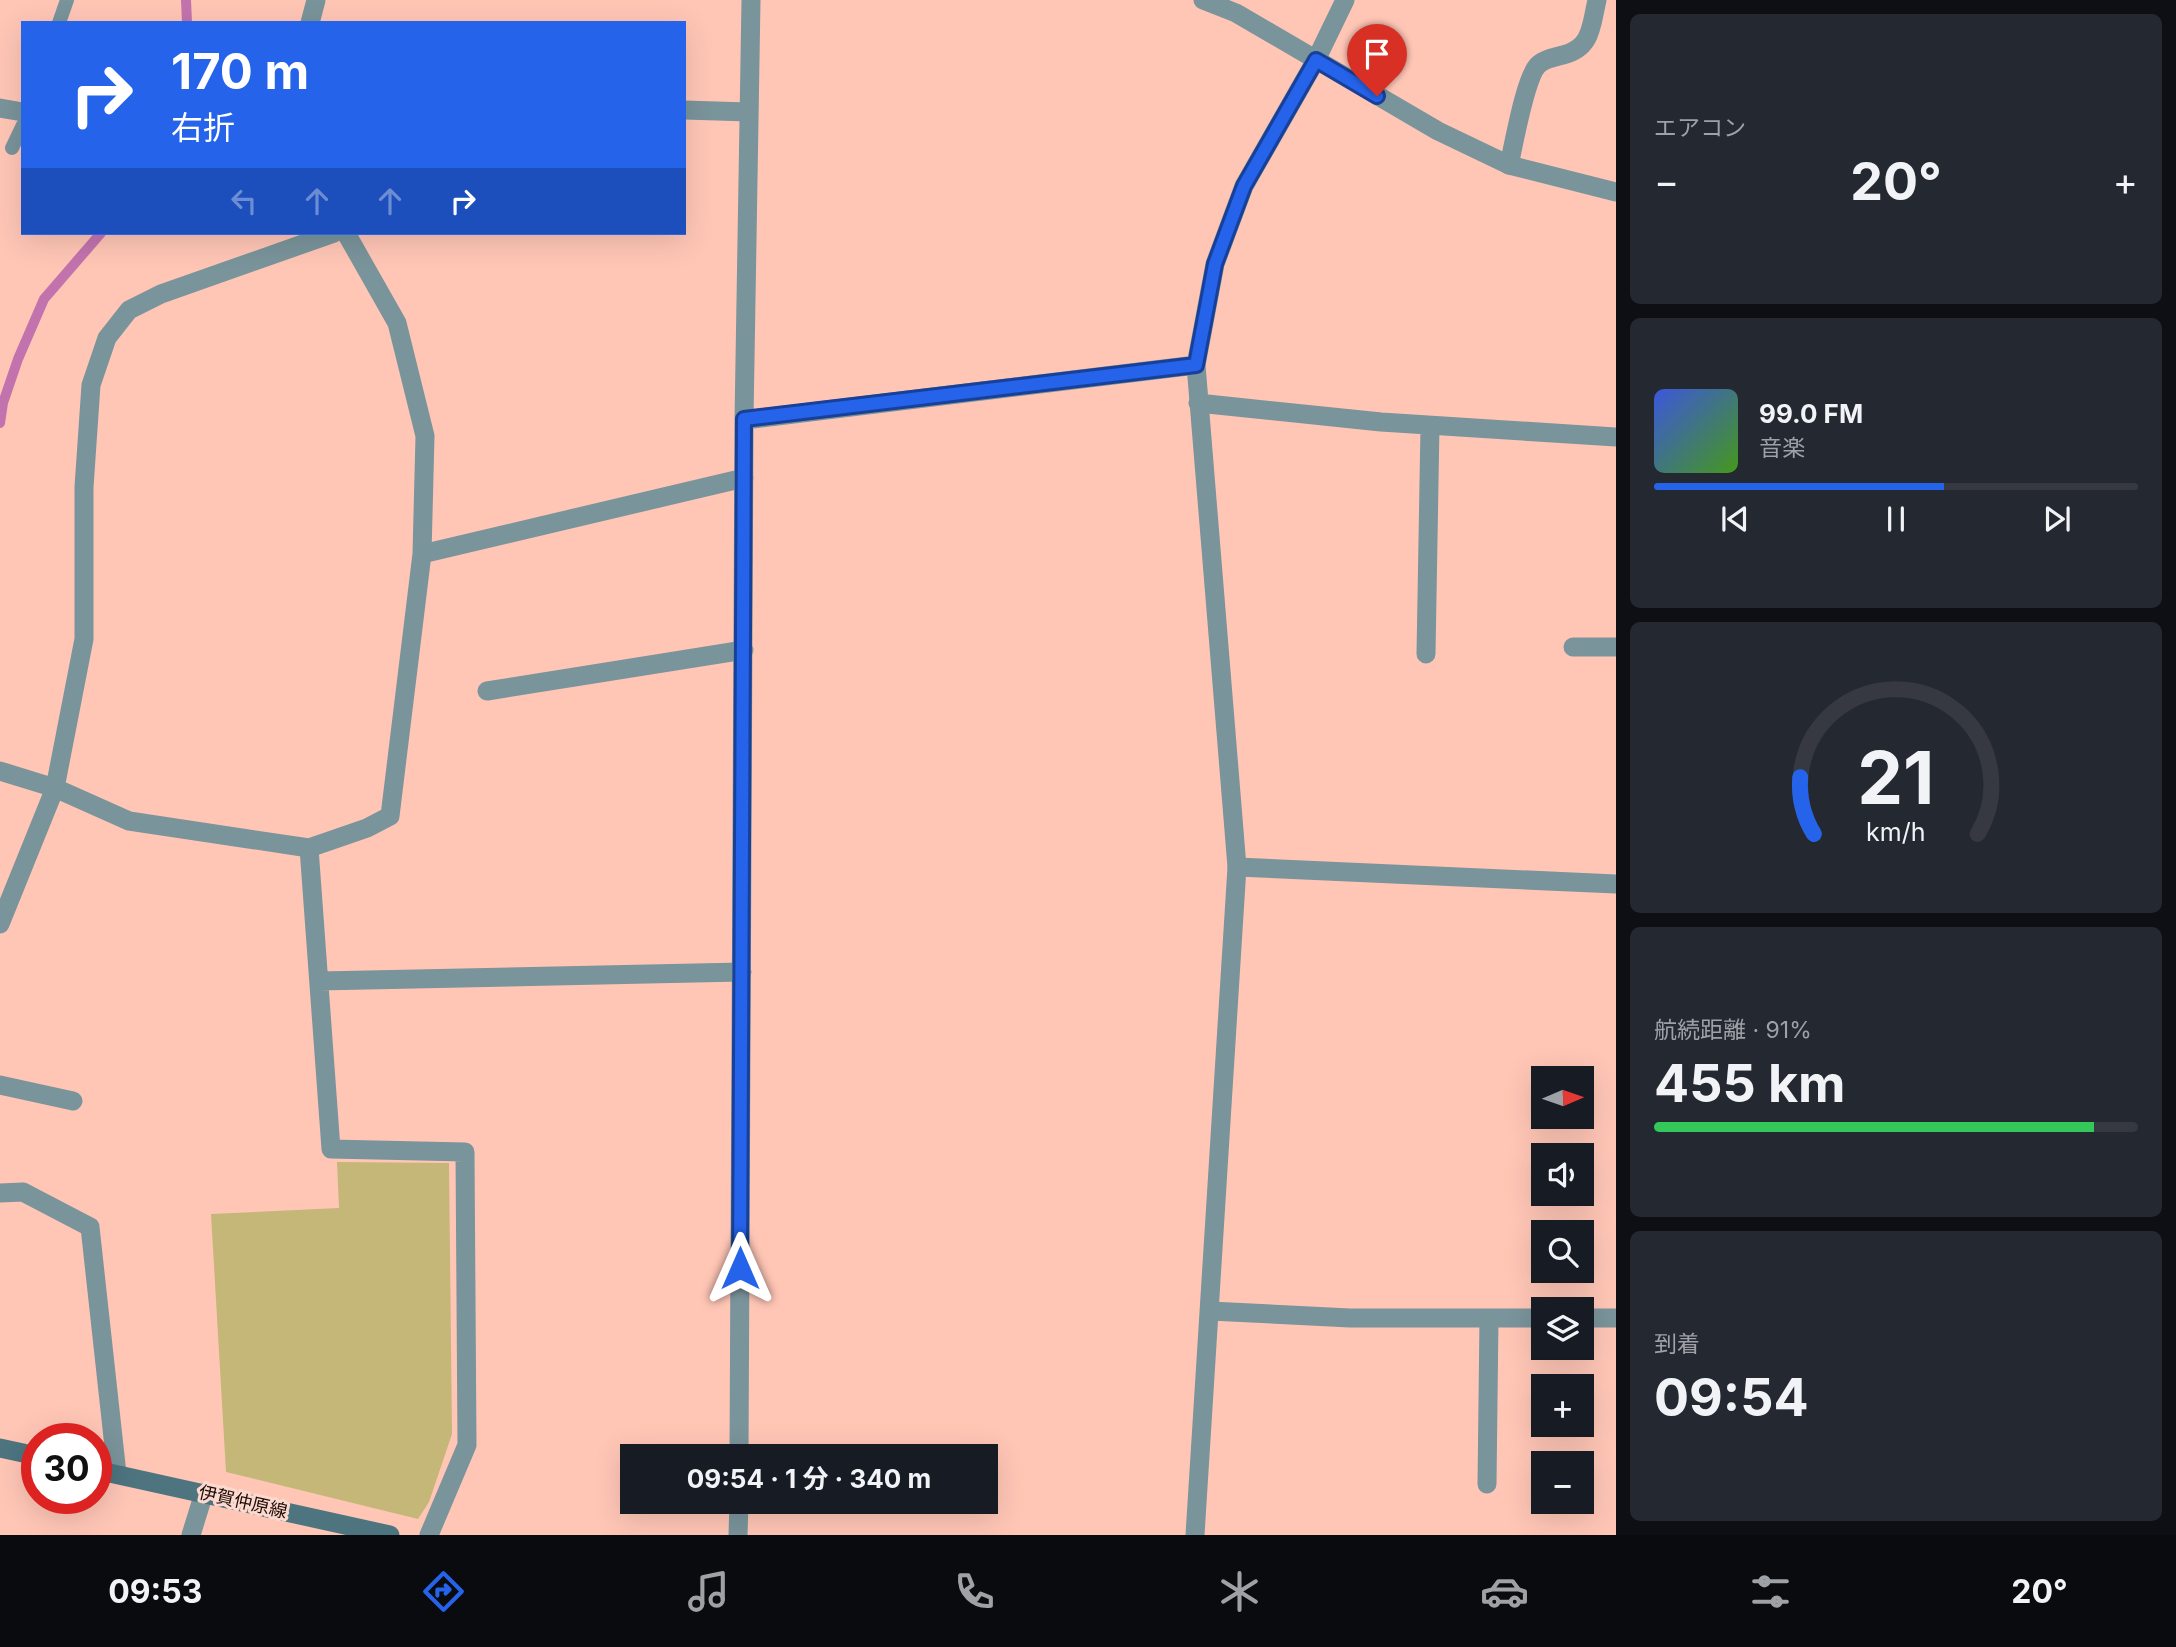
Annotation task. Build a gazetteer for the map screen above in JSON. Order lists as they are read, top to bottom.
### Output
{
  "streets": {
    "main road": ["伊賀仲原線"]
  },
  "north": "right",
  "page": {
    "tile": [
      "エアコン",
      ["航続距離 · 91%", "455 km"],
      ["到着", "09:54"]
    ],
    "turn": ["170 m", "右折"],
    "heat": ["−", "20°", "+"],
    "song": ["99.0 FM", "音楽"],
    "map_buttons": ["+", "−"],
    "limit": "30",
    "trip": "09:54 · 1 分 · 340 m",
    "tabs": ["09:53", "20°"],
    "gauge": ["21", "km/h"]
  }
}
